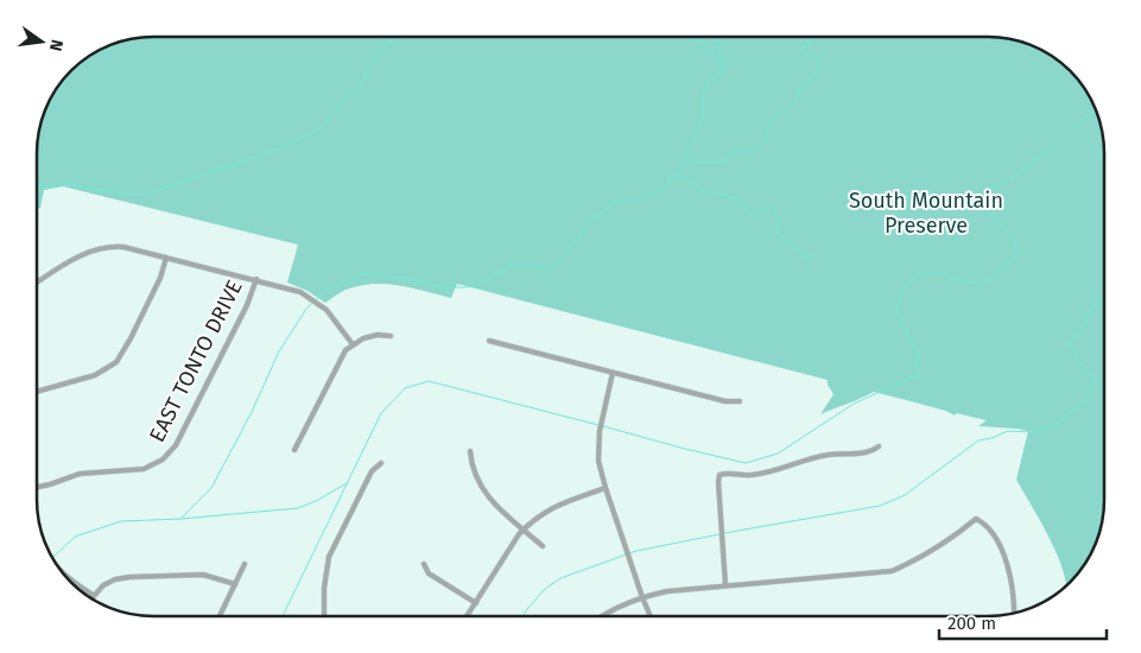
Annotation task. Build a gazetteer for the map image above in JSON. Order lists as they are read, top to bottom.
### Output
{
  "streets": {
    "street": ["EAST TONTO DRIVE"]
  },
  "parks": ["South Mountain Preserve"],
  "scale_bar": "200 m",
  "north": "right"
}
